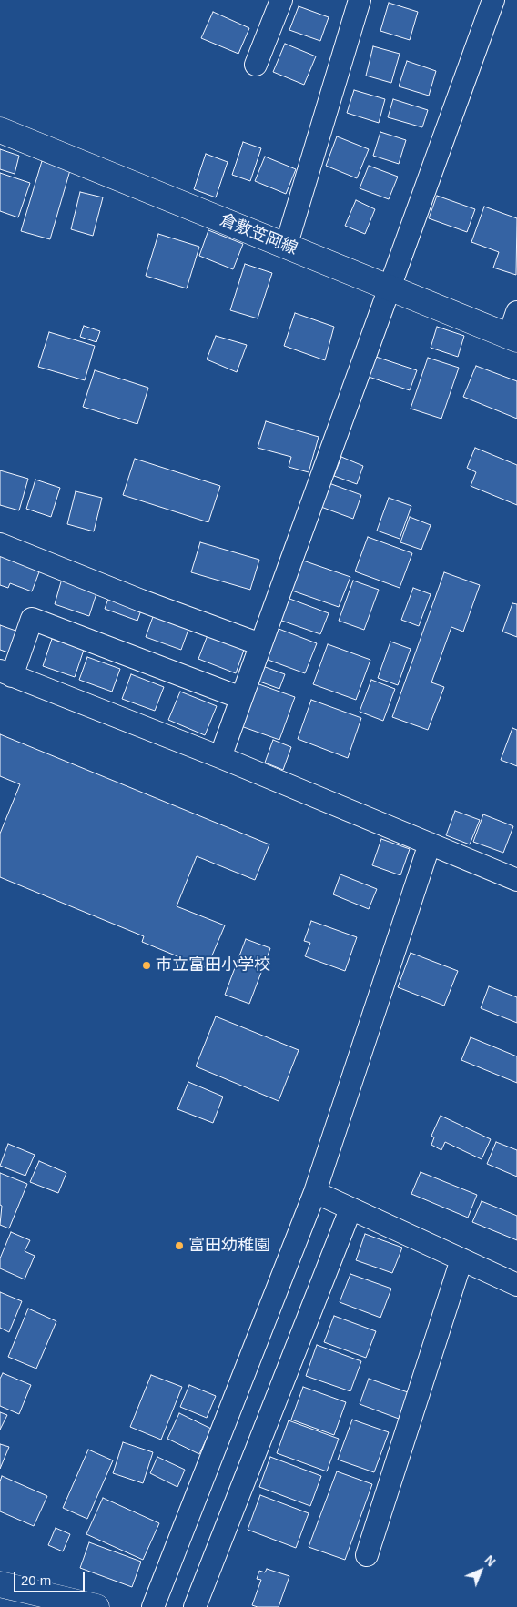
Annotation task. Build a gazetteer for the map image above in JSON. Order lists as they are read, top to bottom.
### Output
{
  "streets": {
    "main road": ["倉敷笠岡線"]
  },
  "places": ["市立富田小学校", "富田幼稚園"],
  "scale_bar": "20 m",
  "north": "top right"
}
